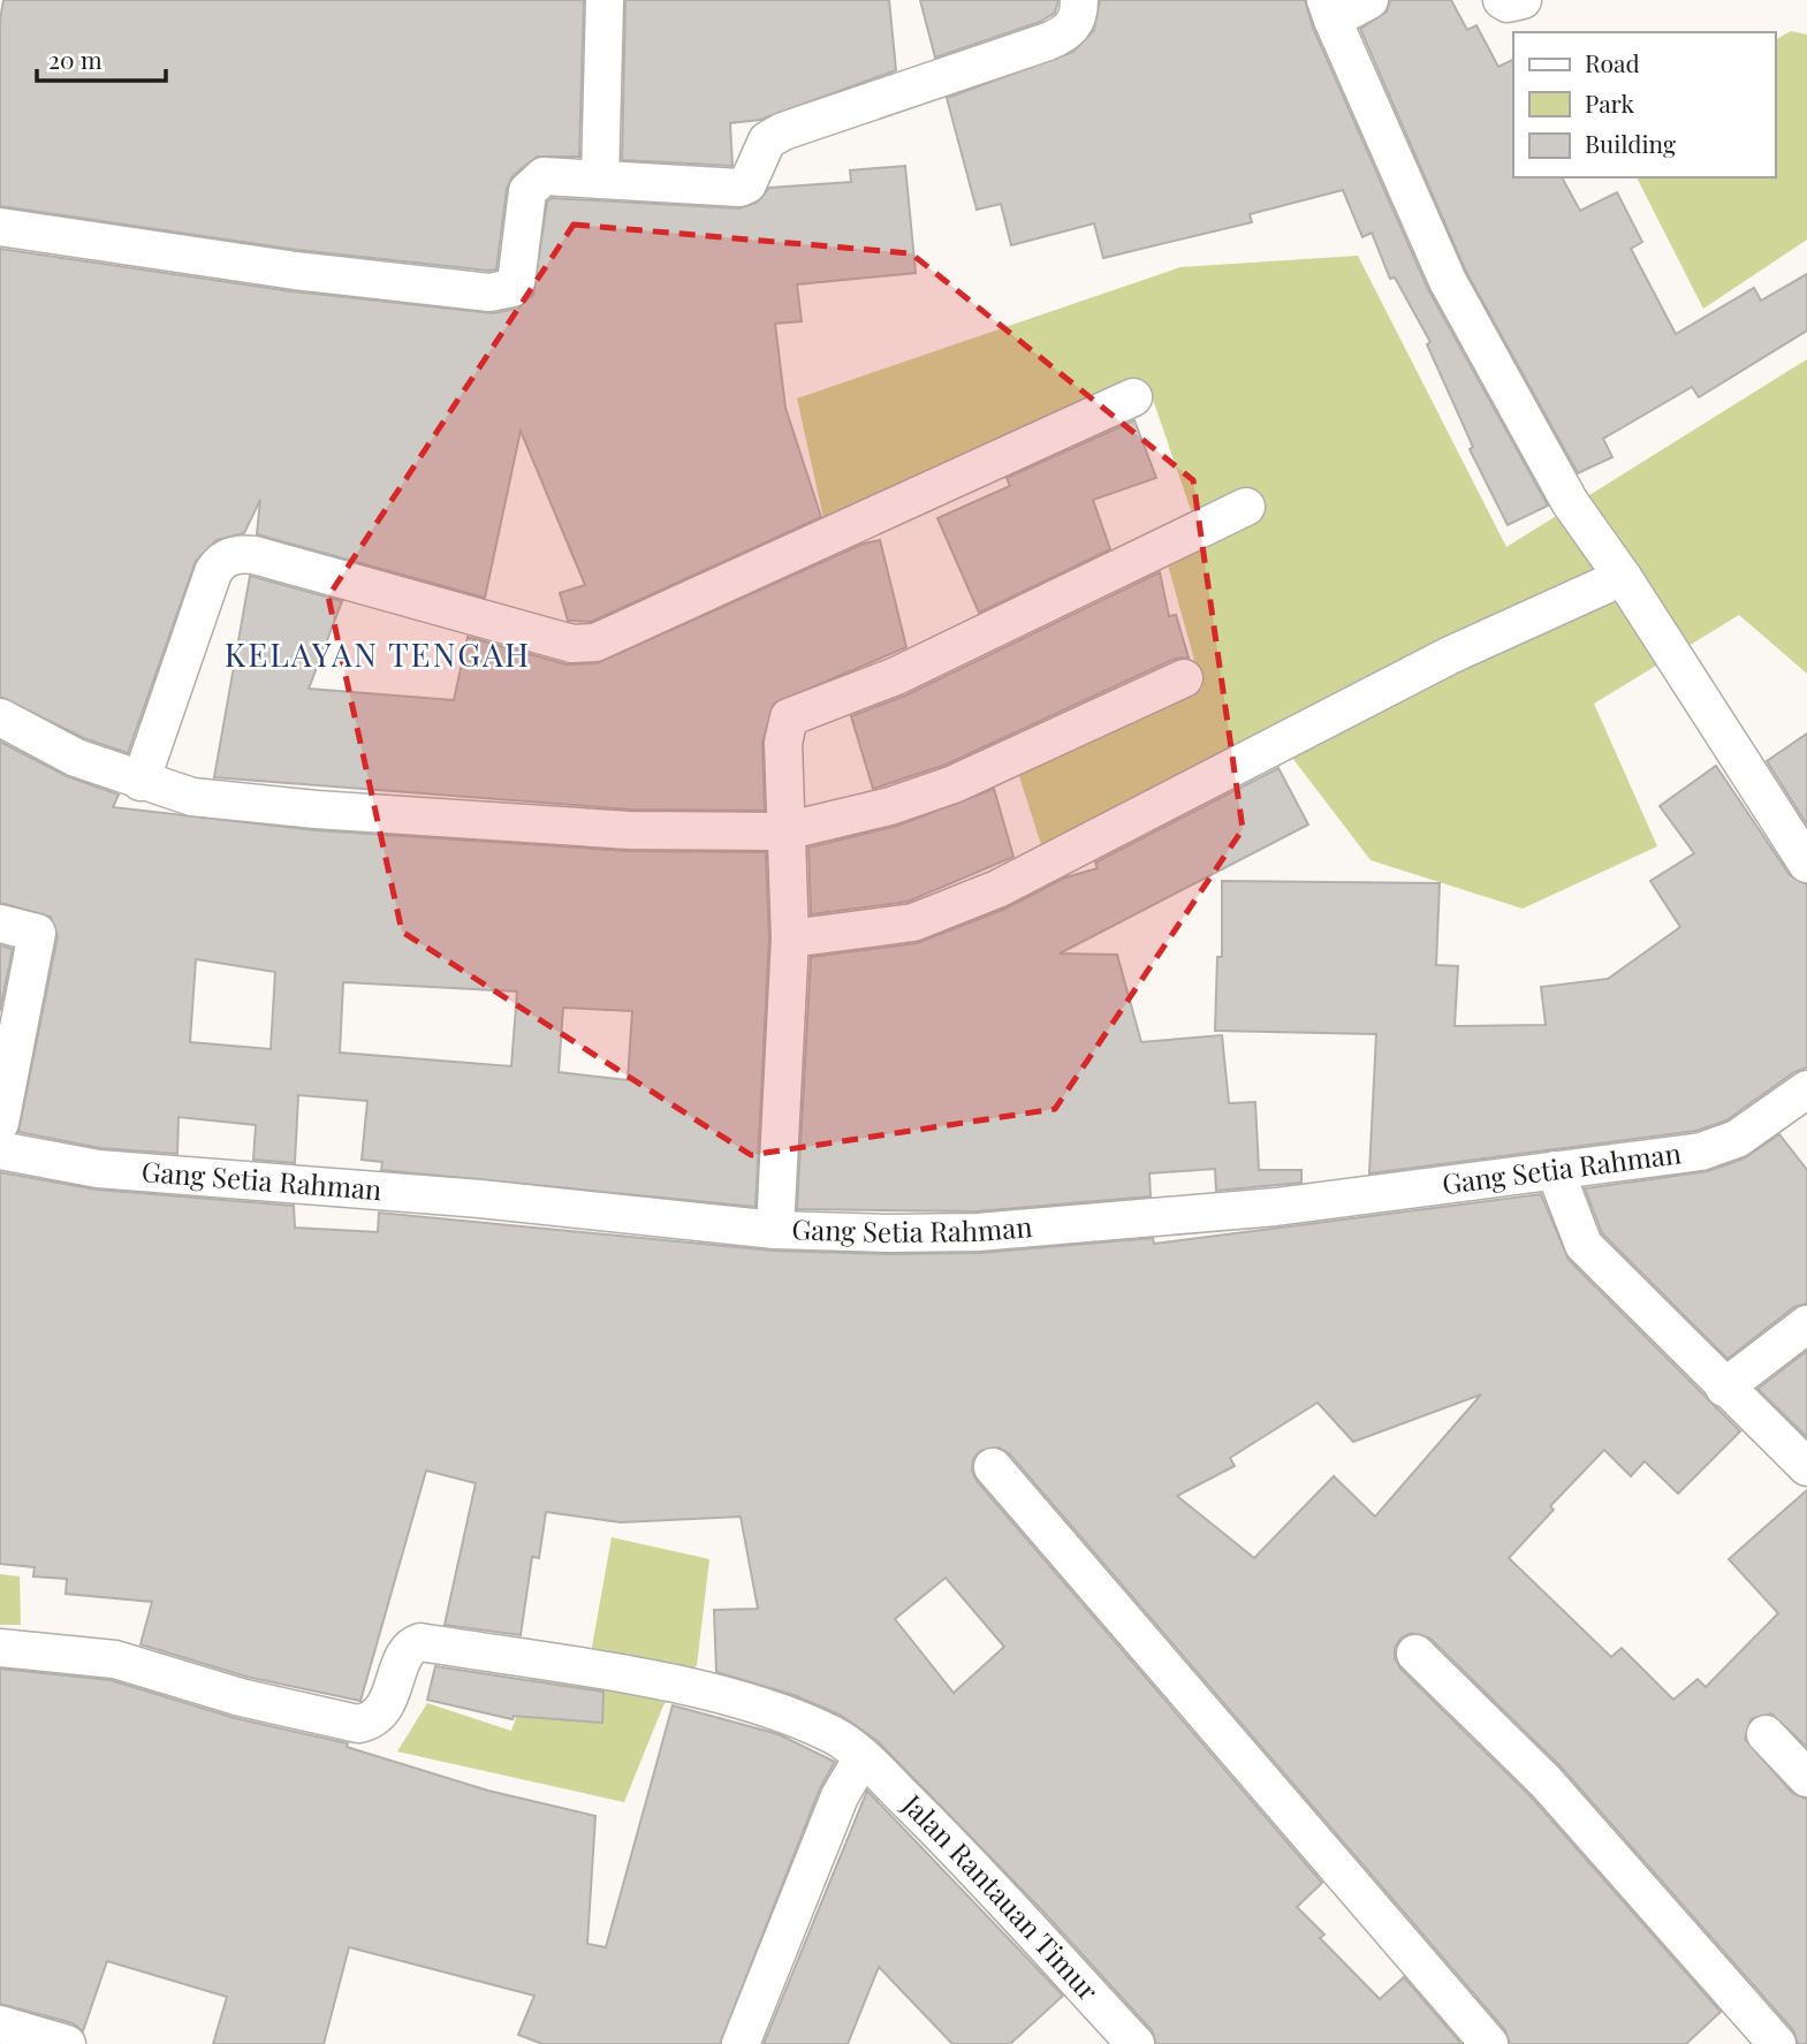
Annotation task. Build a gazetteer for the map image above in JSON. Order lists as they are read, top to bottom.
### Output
{
  "streets": {
    "street": ["Gang Setia Rahman", "Jalan Rantauan Timur"]
  },
  "districts": ["KELAYAN TENGAH"],
  "legend": ["Road", "Park", "Building"],
  "scale_bar": "20 m"
}
